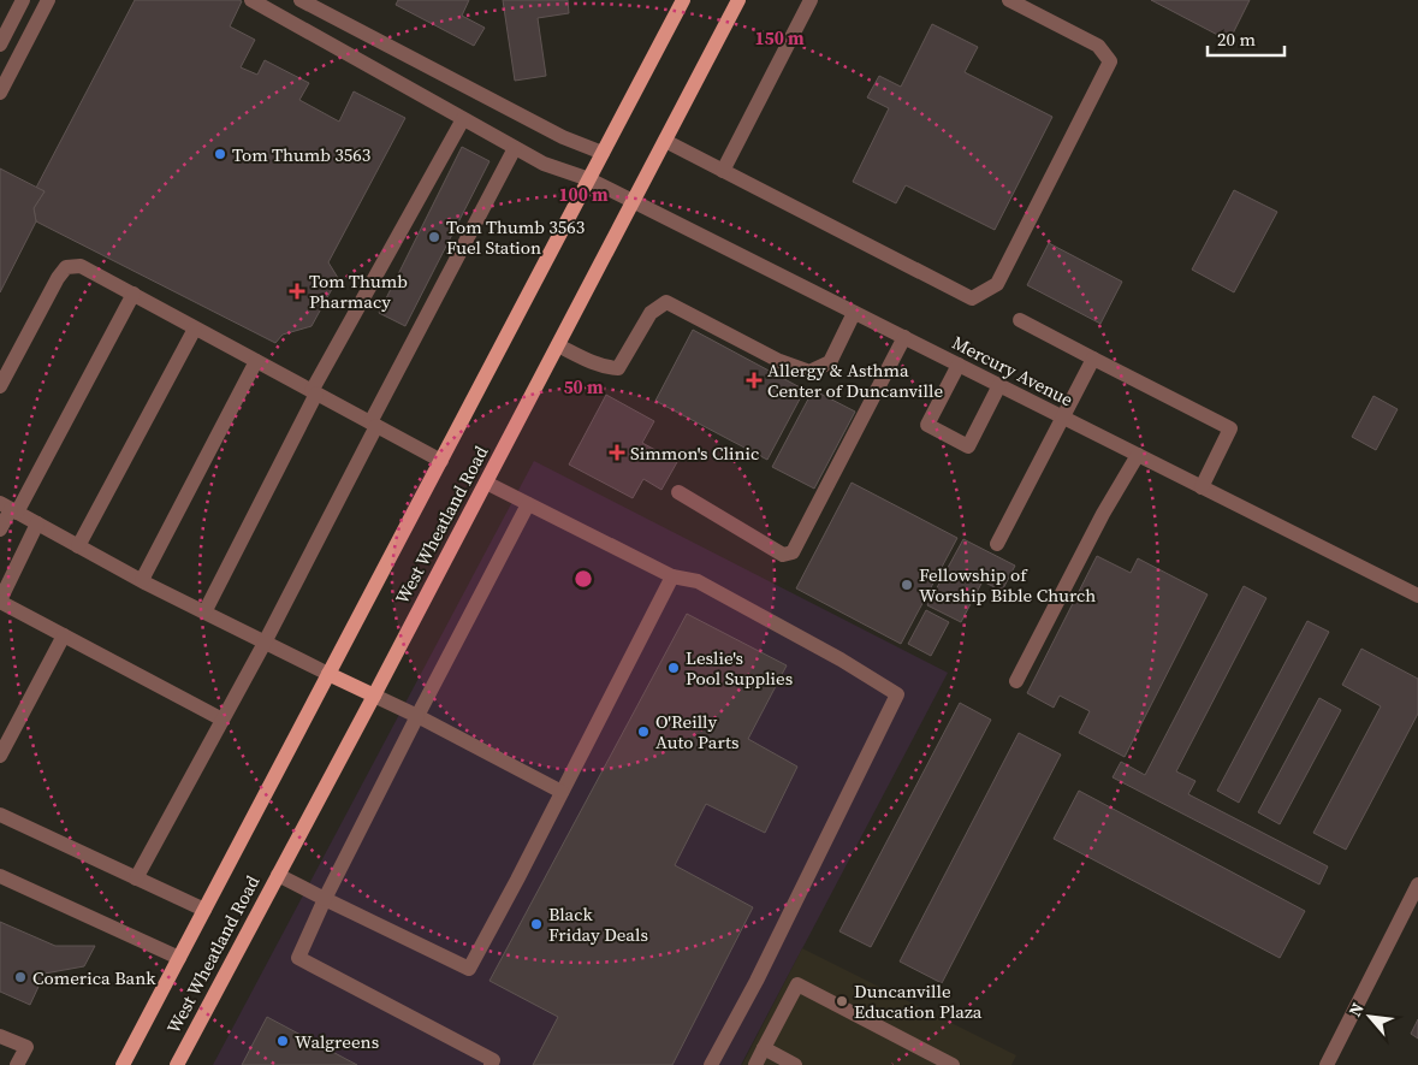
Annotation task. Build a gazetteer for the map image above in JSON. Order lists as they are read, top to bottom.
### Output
{
  "streets": {
    "main road": ["West Wheatland Road"],
    "street": ["Mercury Avenue"]
  },
  "crossings": [
    ["Mercury Avenue", "West Wheatland Road"]
  ],
  "places": {
    "other": [
      "Tom Thumb 3563",
      "Tom Thumb 3563 Fuel Station",
      "Fellowship of Worship Bible Church",
      "Leslie's Pool Supplies",
      "O'Reilly Auto Parts",
      "Black Friday Deals",
      "Comerica Bank",
      "Duncanville Education Plaza",
      "Walgreens"
    ],
    "health": ["Tom Thumb Pharmacy", "Allergy & Asthma Center of Duncanville", "Simmon's Clinic"]
  },
  "scale_bar": "20 m",
  "north": "top left",
  "rings": ["150 m", "100 m", "50 m"]
}
